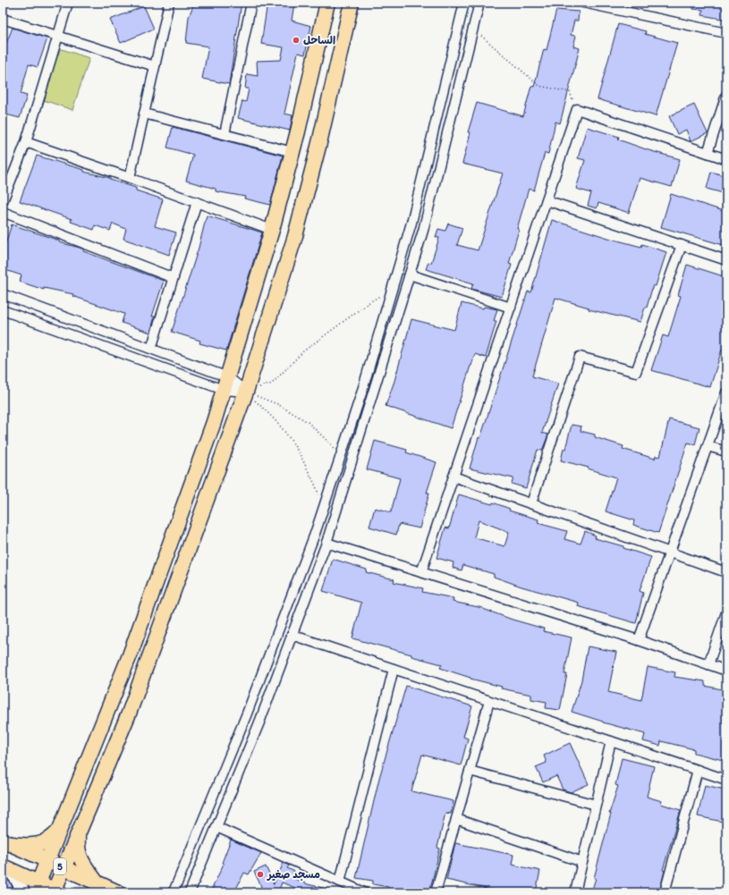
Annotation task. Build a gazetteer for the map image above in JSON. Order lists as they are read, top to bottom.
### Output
{
  "streets": {
    "main road": ["5"]
  },
  "places": ["الساحل", "مسجد صغير"]
}
